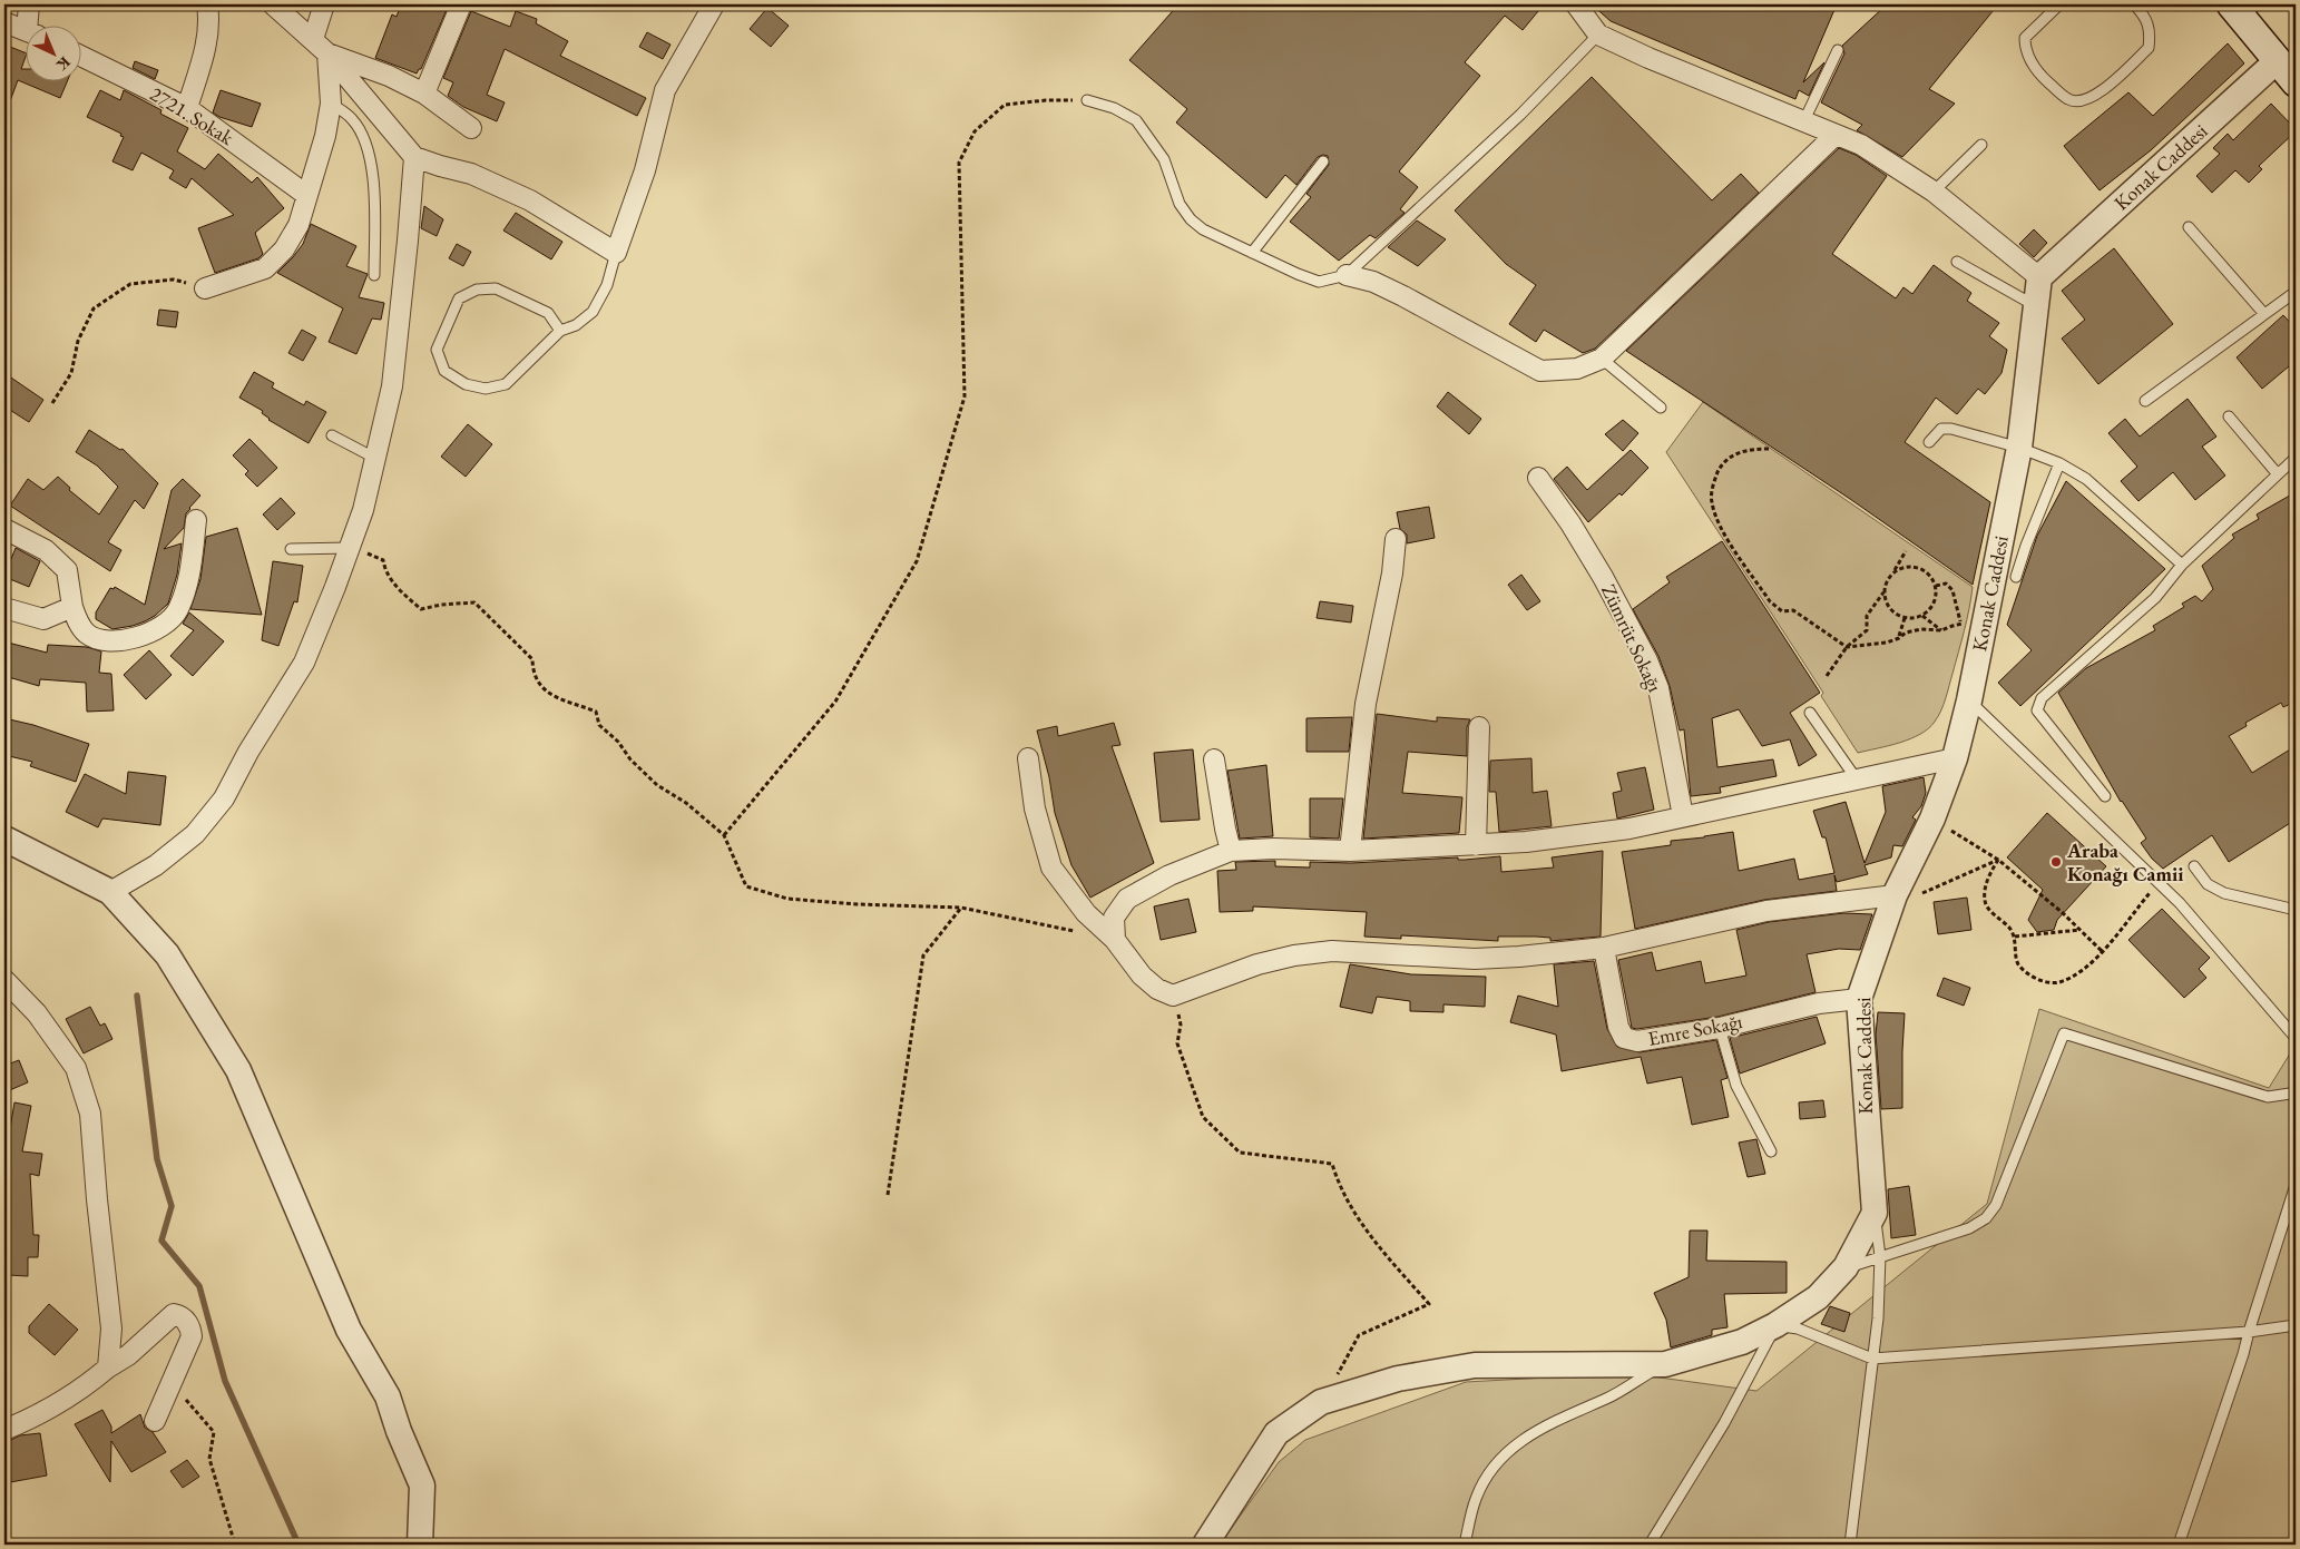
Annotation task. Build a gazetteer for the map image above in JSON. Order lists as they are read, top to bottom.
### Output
{
  "streets": {
    "street": [
      "2721. Sokak",
      "Konak Caddesi",
      "Zümrüt Sokağı",
      "Emre Sokağı"
    ]
  },
  "crossings": [
    ["Konak Caddesi", "Emre Sokağı"]
  ],
  "places": ["Araba Konağı Camii"],
  "north": "bottom right"
}
